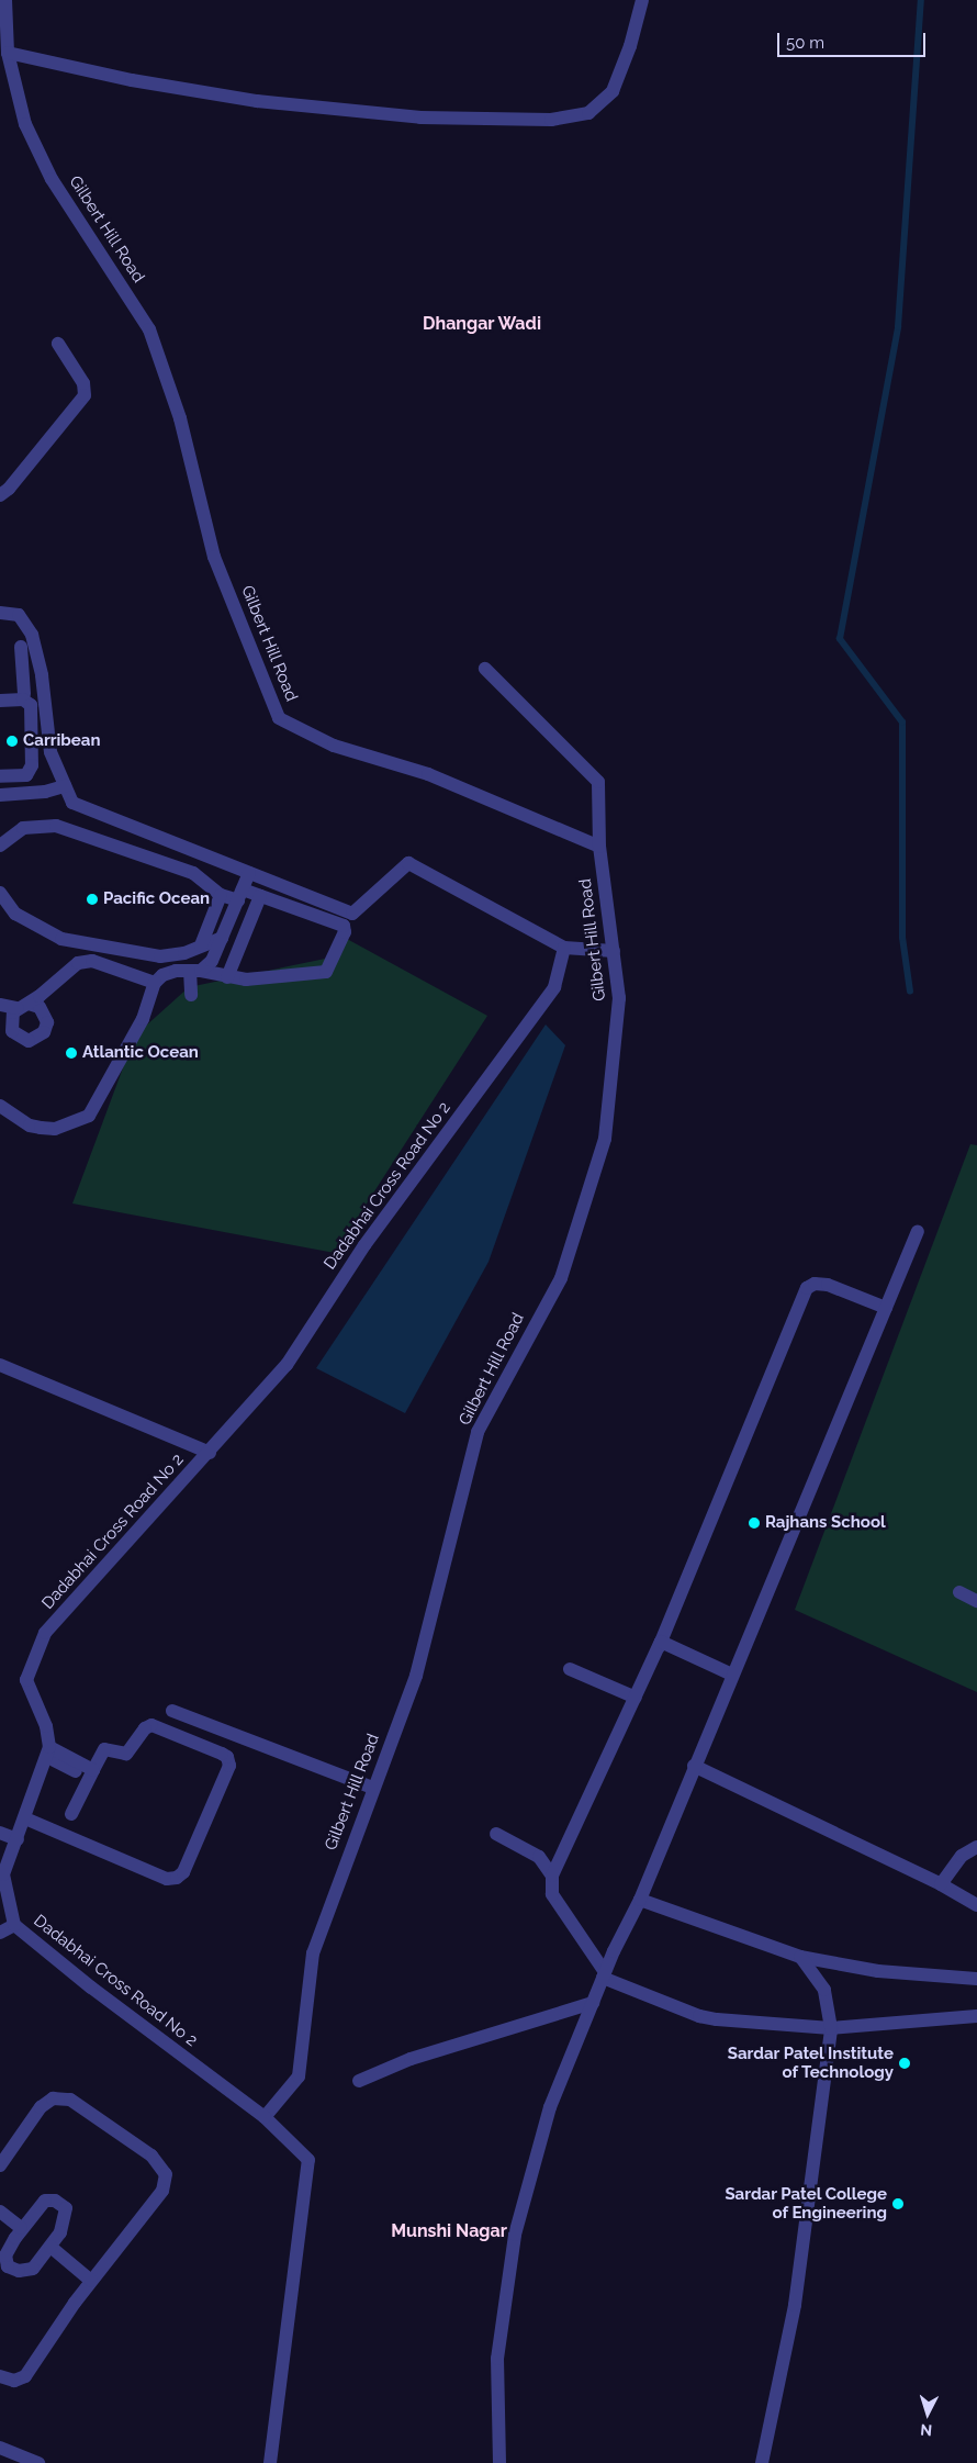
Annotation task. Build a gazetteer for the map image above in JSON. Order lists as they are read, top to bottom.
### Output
{
  "streets": {
    "street": ["Gilbert Hill Road", "Dadabhai Cross Road No 2"]
  },
  "crossings": [
    ["Gilbert Hill Road", "Dadabhai Cross Road No 2"]
  ],
  "districts": ["Dhangar Wadi", "Munshi Nagar"],
  "places": [
    "Carribean",
    "Pacific Ocean",
    "Atlantic Ocean",
    "Rajhans School",
    "Sardar Patel Institute of Technology",
    "Sardar Patel College of Engineering"
  ],
  "scale_bar": "50 m",
  "north": "bottom"
}
